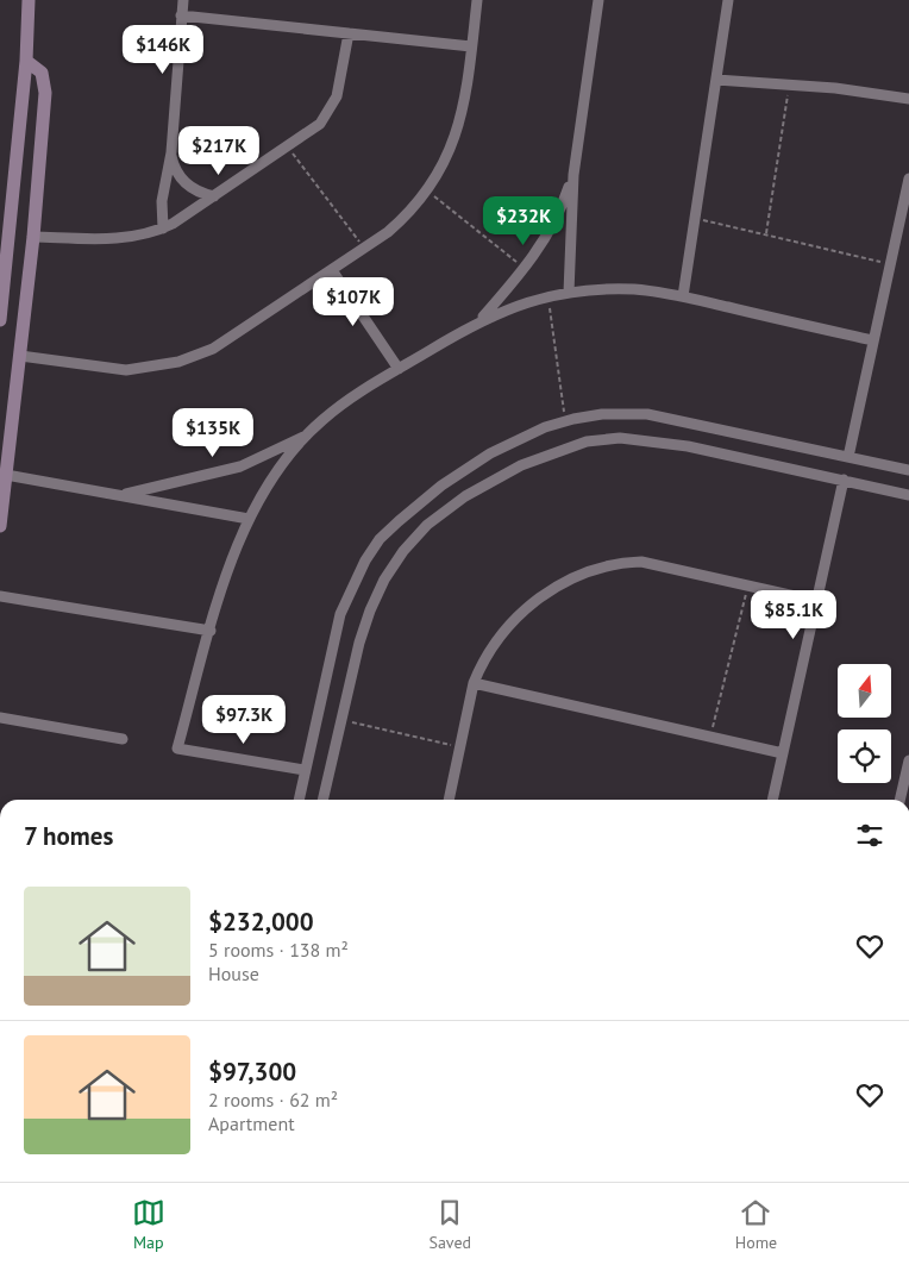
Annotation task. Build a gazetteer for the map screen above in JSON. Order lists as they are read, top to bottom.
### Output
{
  "north": "top",
  "page": {
    "price": [
      "$146K",
      "$217K",
      "$232K",
      "$107K",
      "$135K",
      "$85.1K",
      "$97.3K"
    ],
    "heading": "7 homes",
    "list": [
      {
        "name": "$232,000",
        "note": "5 rooms · 138 m² · House"
      },
      {
        "name": "$97,300",
        "note": "2 rooms · 62 m² · Apartment"
      }
    ],
    "tabs": ["Map", "Saved", "Home"]
  }
}
